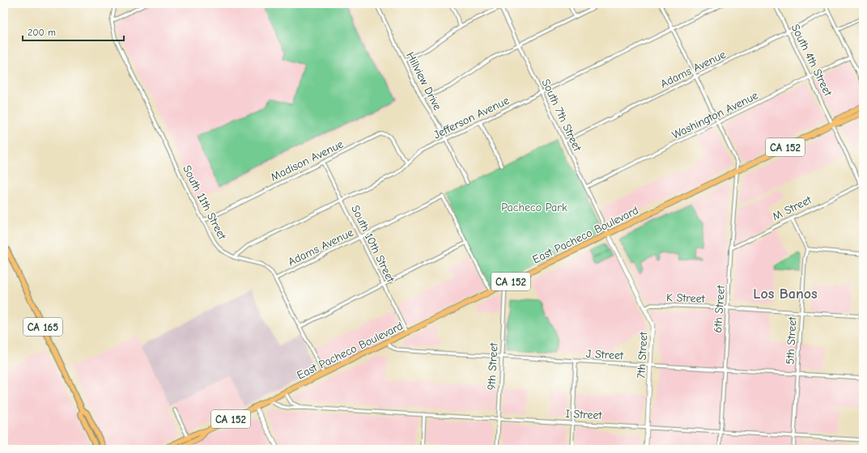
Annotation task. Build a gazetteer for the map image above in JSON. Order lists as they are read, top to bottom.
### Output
{
  "streets": {
    "highway": ["CA 152", "East Pacheco Boulevard"],
    "main road": ["CA 165"],
    "street": [
      "South 4th Street",
      "Adams Avenue",
      "Hillview Drive",
      "South 7th Street",
      "Washington Avenue",
      "Jefferson Avenue",
      "Madison Avenue",
      "South 11th Street",
      "M Street",
      "South 10th Street",
      "K Street",
      "6th Street",
      "5th Street",
      "J Street",
      "7th Street",
      "9th Street",
      "I Street"
    ]
  },
  "crossings": [
    ["South 4th Street", "Adams Avenue"],
    ["South 4th Street", "Washington Avenue"],
    ["South 4th Street", "M Street"],
    ["South 4th Street", "East Pacheco Boulevard"],
    ["Adams Avenue", "South 7th Street"],
    ["Adams Avenue", "South 11th Street"],
    ["Adams Avenue", "South 10th Street"],
    ["Adams Avenue", "6th Street"],
    ["Hillview Drive", "Jefferson Avenue"],
    ["South 7th Street", "Washington Avenue"],
    ["South 7th Street", "Jefferson Avenue"],
    ["South 7th Street", "East Pacheco Boulevard"],
    ["South 7th Street", "7th Street"],
    ["Washington Avenue", "6th Street"],
    ["Jefferson Avenue", "Madison Avenue"],
    ["Jefferson Avenue", "South 11th Street"],
    ["Jefferson Avenue", "South 10th Street"],
    ["Jefferson Avenue", "6th Street"],
    ["Madison Avenue", "South 11th Street"],
    ["Madison Avenue", "South 10th Street"],
    ["South 11th Street", "East Pacheco Boulevard"],
    ["M Street", "6th Street"],
    ["East Pacheco Boulevard", "South 10th Street"],
    ["East Pacheco Boulevard", "6th Street"],
    ["East Pacheco Boulevard", "J Street"],
    ["East Pacheco Boulevard", "7th Street"],
    ["East Pacheco Boulevard", "9th Street"],
    ["East Pacheco Boulevard", "I Street"],
    ["K Street", "6th Street"],
    ["K Street", "5th Street"],
    ["K Street", "7th Street"],
    ["6th Street", "J Street"],
    ["6th Street", "I Street"],
    ["5th Street", "J Street"],
    ["5th Street", "I Street"],
    ["J Street", "7th Street"],
    ["J Street", "9th Street"],
    ["7th Street", "I Street"],
    ["9th Street", "I Street"]
  ],
  "districts": ["Los Banos"],
  "parks": ["Pacheco Park"],
  "scale_bar": "200 m"
}
